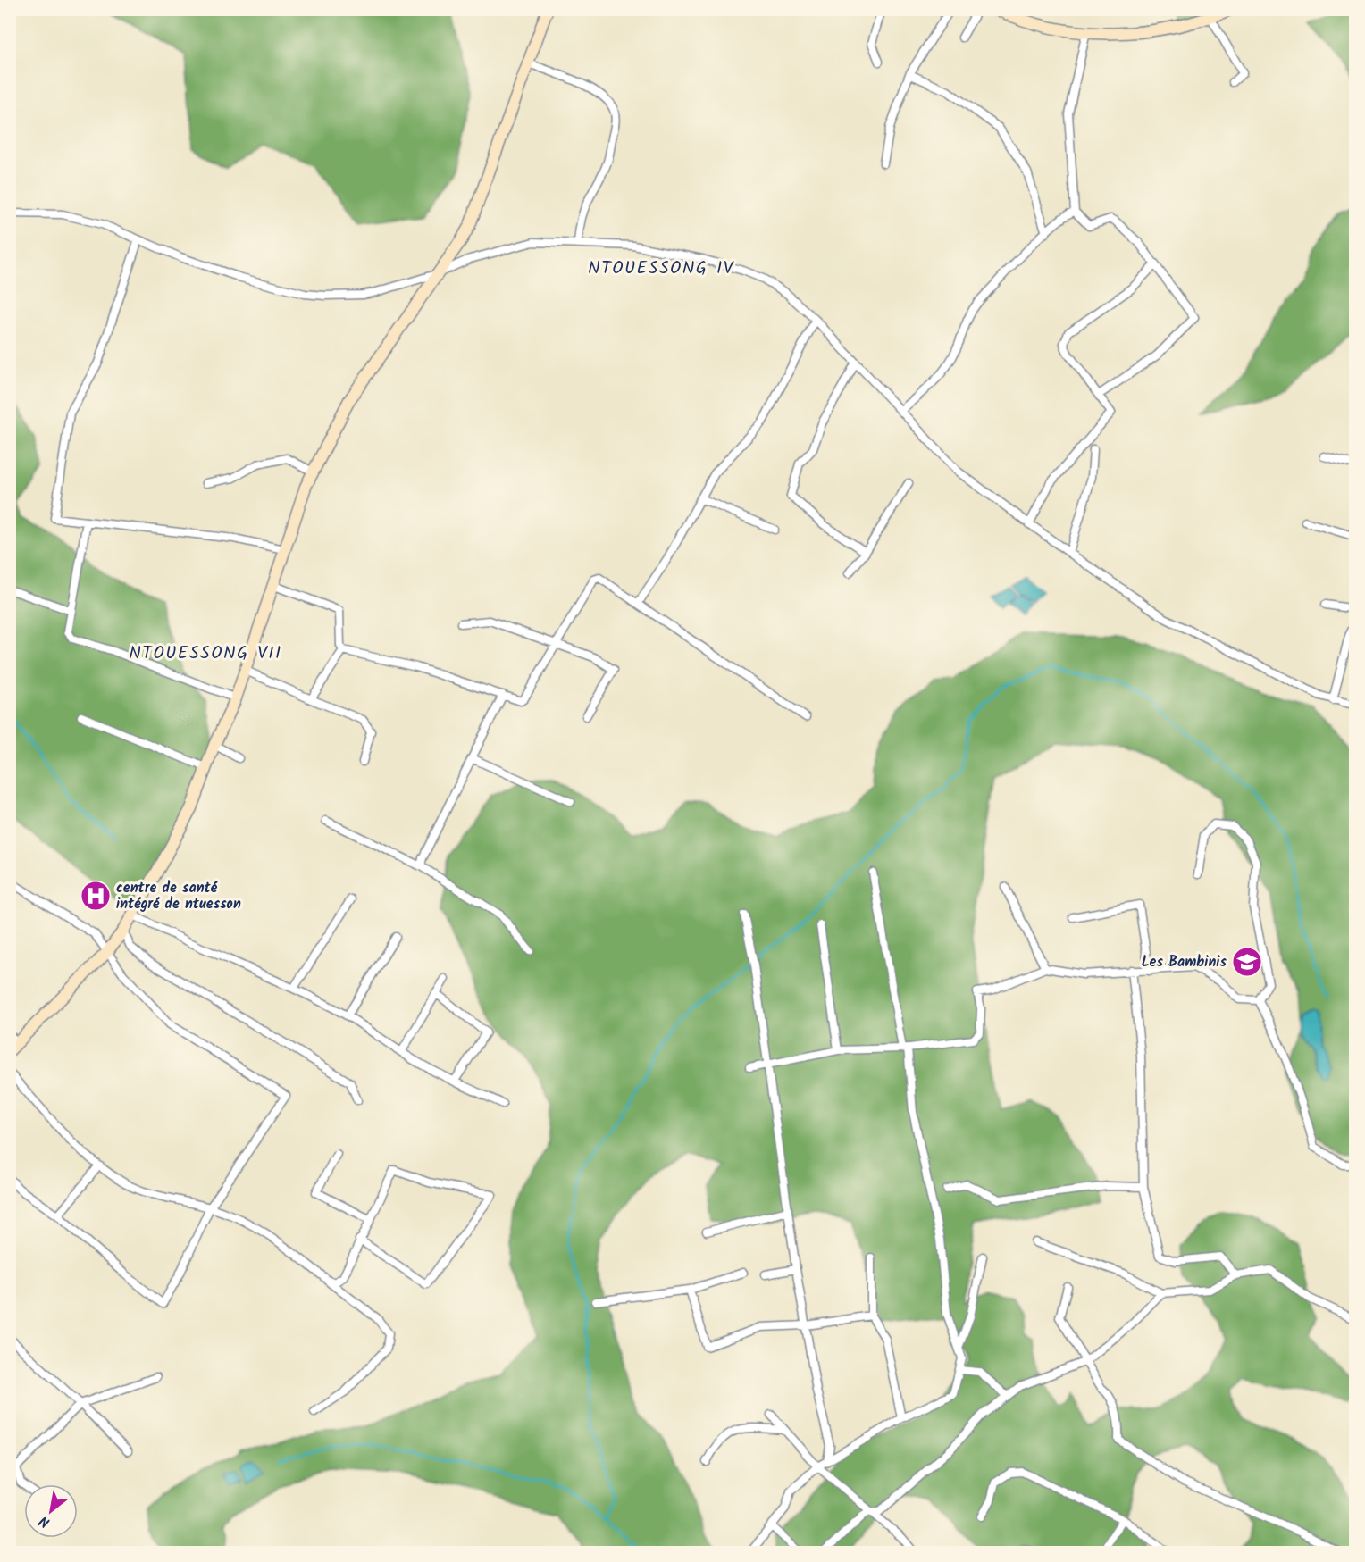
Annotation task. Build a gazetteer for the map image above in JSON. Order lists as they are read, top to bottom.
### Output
{
  "districts": ["NTOUESSONG IV", "NTOUESSONG VII"],
  "places": {
    "hospital": ["centre de santé intégré de ntuesson"],
    "school or university": ["Les Bambinis"]
  },
  "north": "bottom left"
}
